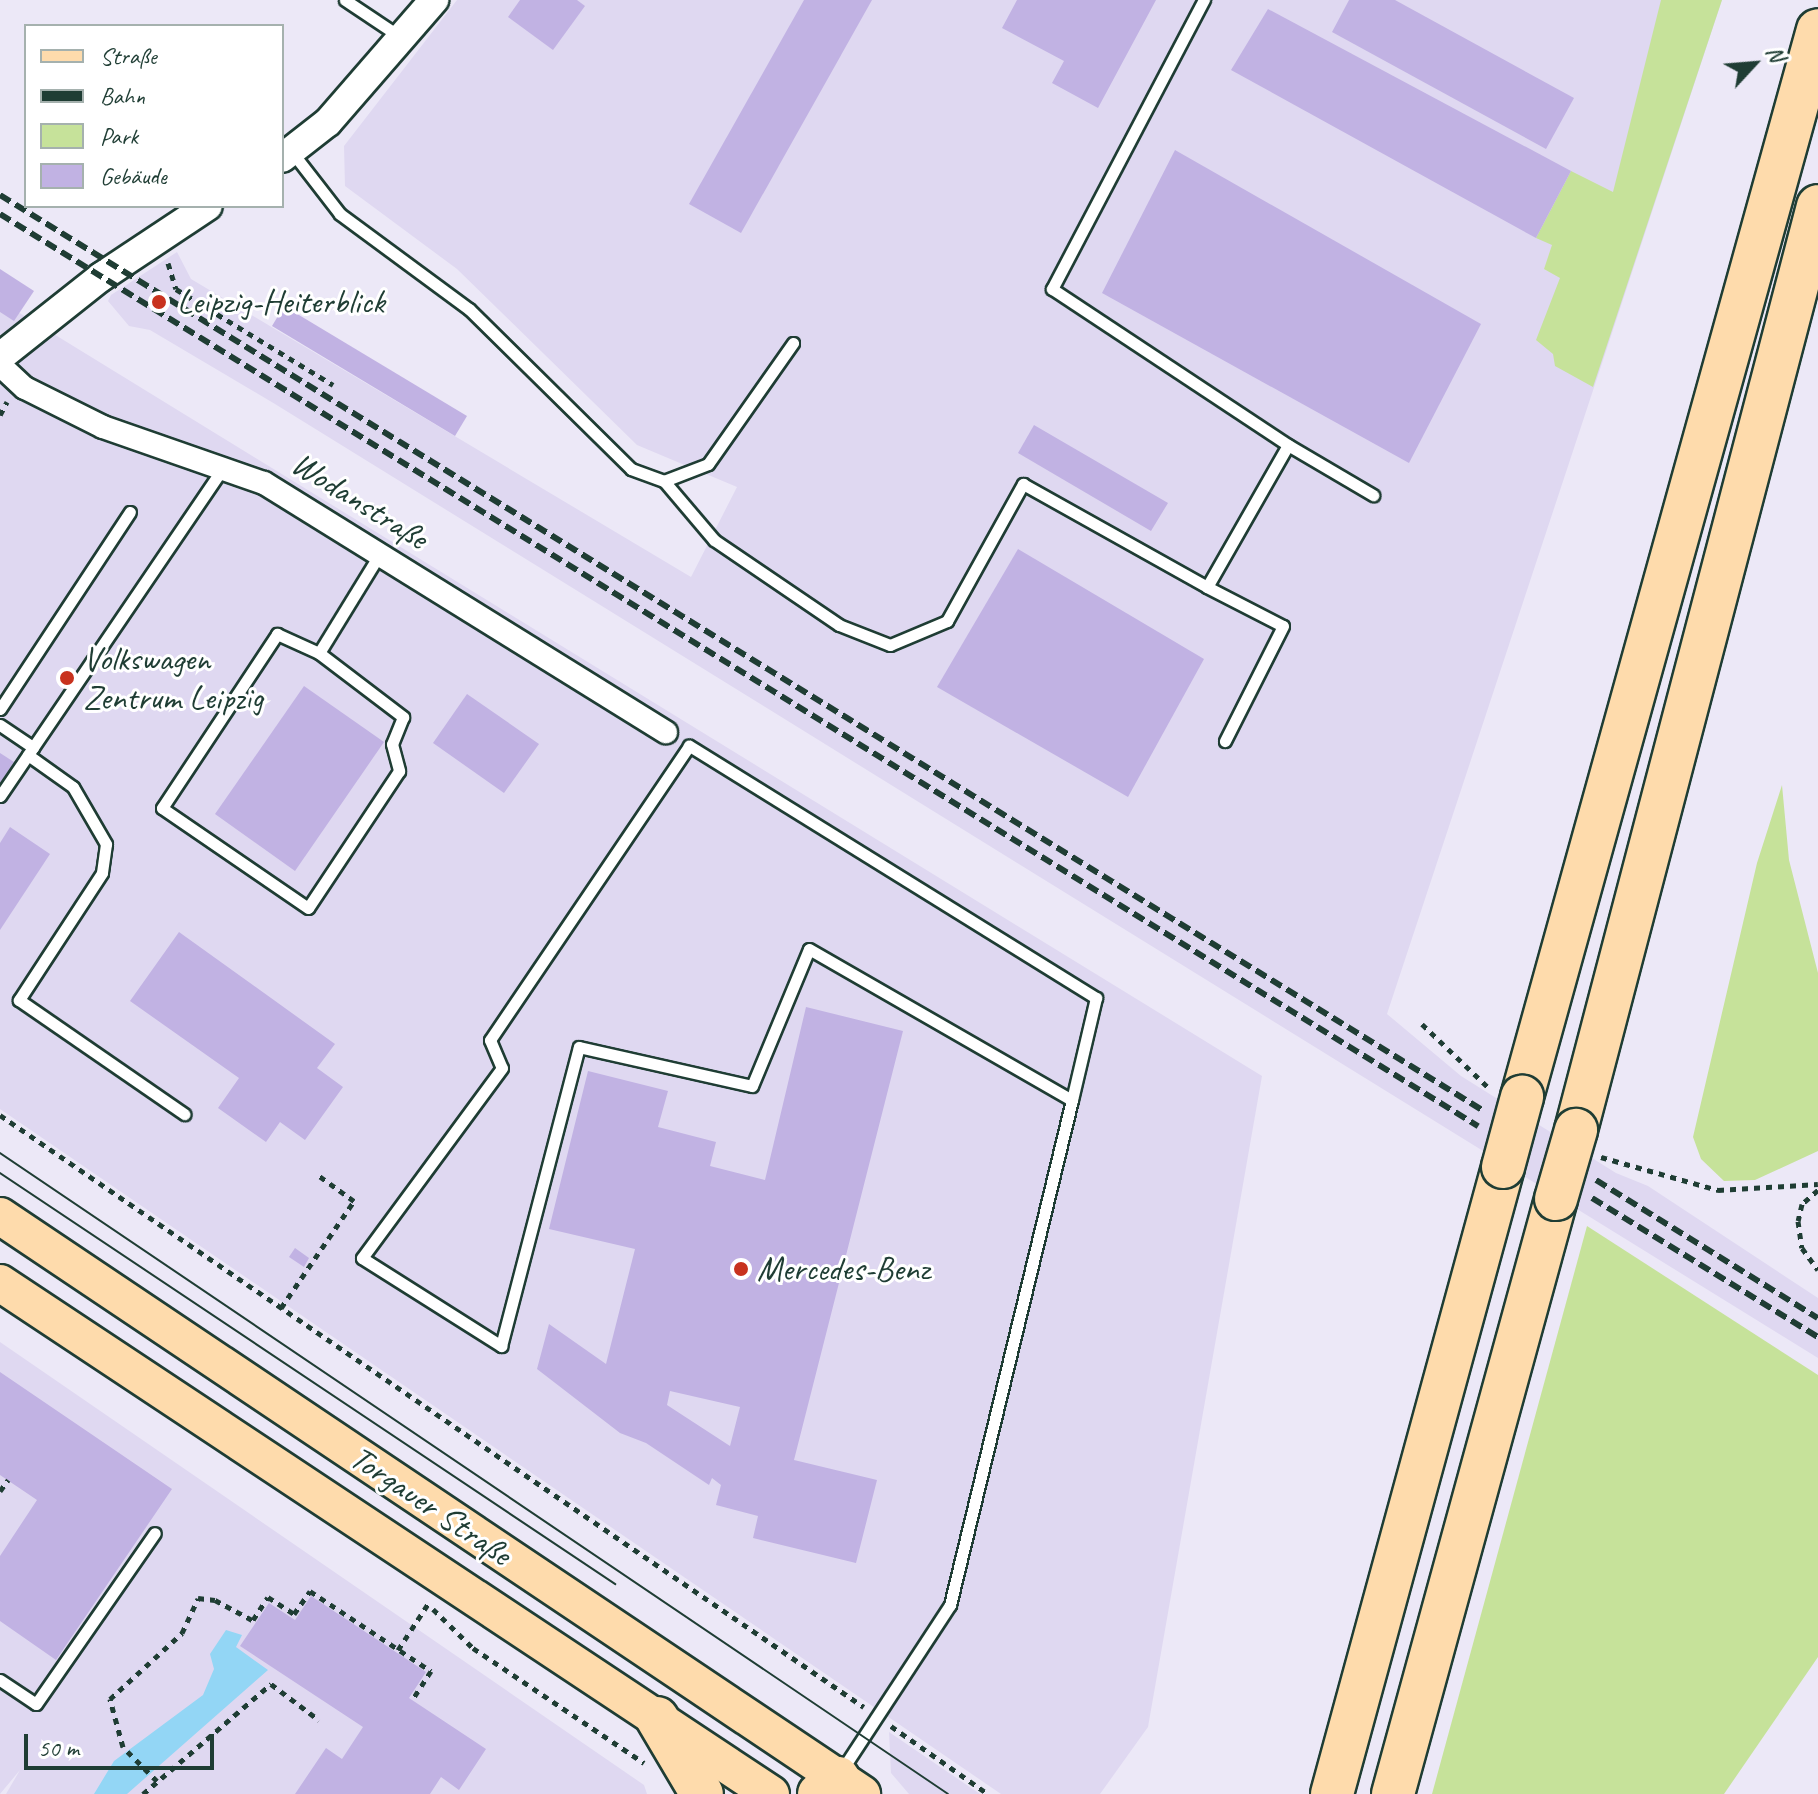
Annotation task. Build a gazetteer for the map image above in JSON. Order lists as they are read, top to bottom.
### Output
{
  "streets": {
    "main road": ["Torgauer Straße"],
    "street": ["Wodanstraße"]
  },
  "places": ["Leipzig-Heiterblick", "Volkswagen Zentrum Leipzig", "Mercedes-Benz"],
  "legend": [
    "Straße",
    "Bahn",
    "Park",
    "Gebäude"
  ],
  "scale_bar": "50 m",
  "north": "top right"
}
